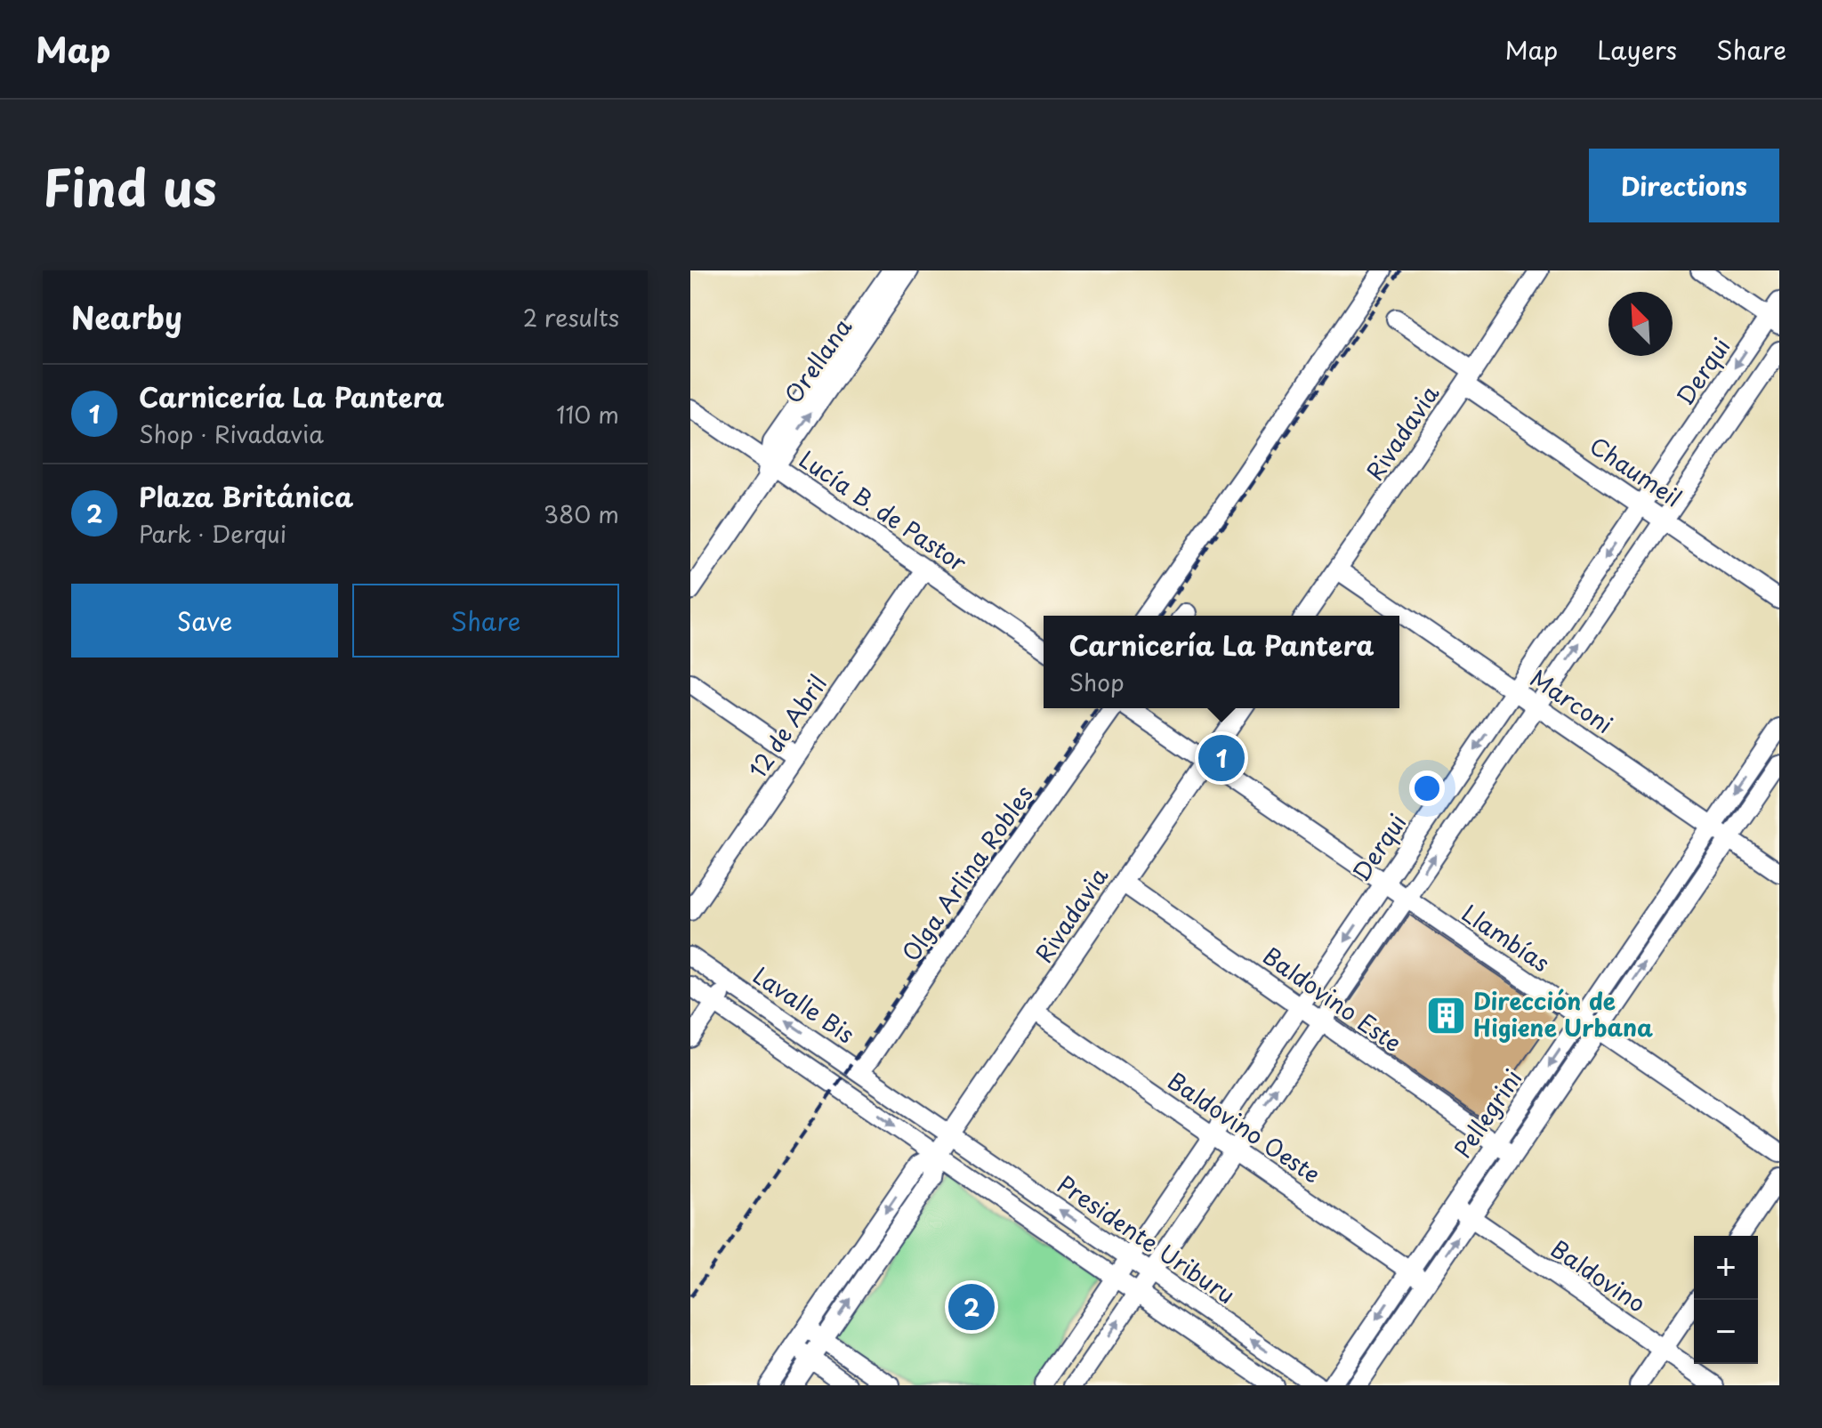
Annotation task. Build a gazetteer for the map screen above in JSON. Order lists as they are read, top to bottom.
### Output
{
  "streets": {
    "street": [
      "Orellana",
      "Derqui",
      "Rivadavia",
      "Chaumeil",
      "Lucía B. de Pastor",
      "Marconi",
      "12 de Abril",
      "Olga Arlina Robles",
      "Llambías",
      "Baldovino Este",
      "Lavalle Bis",
      "Pellegrini",
      "Baldovino Oeste",
      "Presidente Uriburu",
      "Baldovino"
    ]
  },
  "crossings": [
    ["Orellana", "Lucía B. de Pastor"],
    ["Derqui", "Chaumeil"],
    ["Derqui", "Marconi"],
    ["Derqui", "Llambías"],
    ["Derqui", "Baldovino Este"],
    ["Derqui", "Baldovino Oeste"],
    ["Derqui", "Presidente Uriburu"],
    ["Rivadavia", "Chaumeil"],
    ["Rivadavia", "Marconi"],
    ["Rivadavia", "Llambías"],
    ["Rivadavia", "Baldovino Este"],
    ["Rivadavia", "Lavalle Bis"],
    ["Rivadavia", "Baldovino Oeste"],
    ["Rivadavia", "Presidente Uriburu"],
    ["Lucía B. de Pastor", "12 de Abril"],
    ["Marconi", "Pellegrini"],
    ["Olga Arlina Robles", "Lavalle Bis"],
    ["Llambías", "Pellegrini"],
    ["Baldovino Este", "Pellegrini"],
    ["Lavalle Bis", "Presidente Uriburu"],
    ["Pellegrini", "Baldovino Oeste"],
    ["Pellegrini", "Baldovino"]
  ],
  "places": {
    "building": ["Dirección de Higiene Urbana"]
  },
  "north": "top left",
  "page": {
    "header": "Map",
    "nav": ["Map", "Layers", "Share"],
    "title": "Find us",
    "buttons": [
      "Directions",
      ["Save", "Share"]
    ],
    "heading": ["Nearby", "2 results"],
    "list": [
      {
        "mark": "1",
        "name": "Carnicería La Pantera",
        "note": "Shop · Rivadavia",
        "value": "110 m"
      },
      {
        "mark": "2",
        "name": "Plaza Británica",
        "note": "Park · Derqui",
        "value": "380 m"
      }
    ],
    "popup": ["Carnicería La Pantera", "Shop"],
    "pins": ["1", "2"],
    "map_buttons": ["+", "−"]
  }
}
